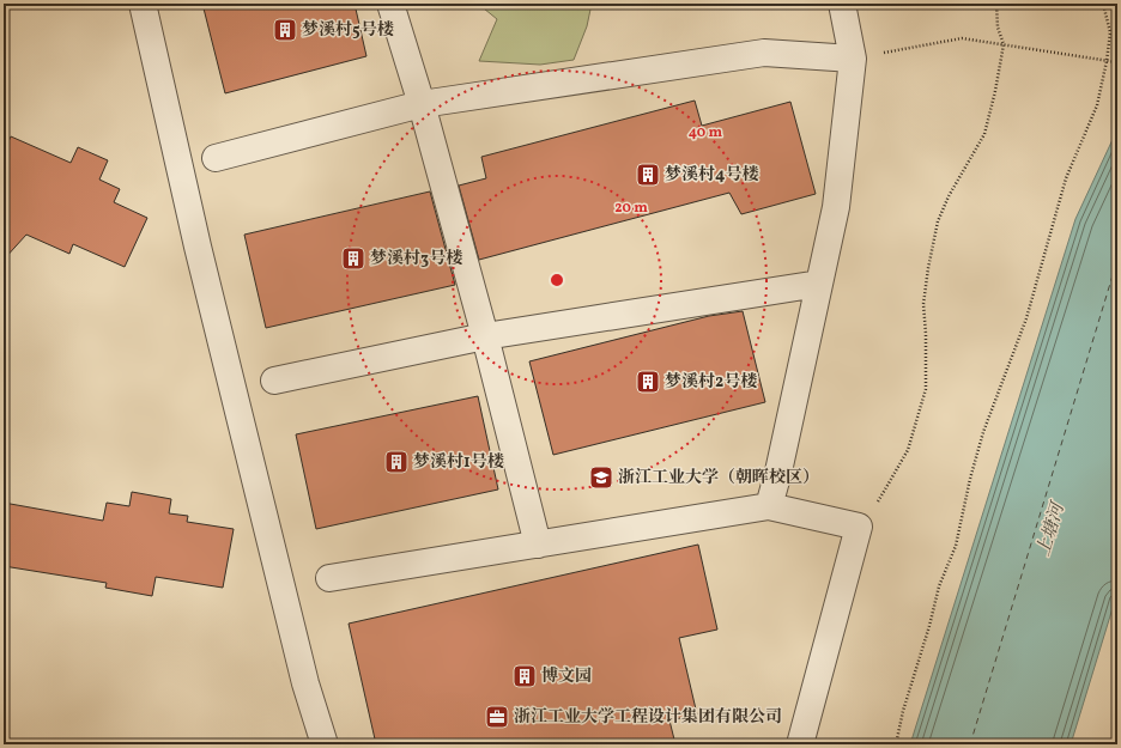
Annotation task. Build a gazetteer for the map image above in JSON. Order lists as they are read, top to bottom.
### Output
{
  "water": ["上塘河"],
  "places": {
    "building": [
      "梦溪村5号楼",
      "梦溪村4号楼",
      "梦溪村3号楼",
      "梦溪村2号楼",
      "梦溪村1号楼",
      "博文园"
    ],
    "school or university": ["浙江工业大学（朝晖校区）"],
    "office": ["浙江工业大学工程设计集团有限公司"]
  },
  "rings": ["40 m", "20 m"]
}
